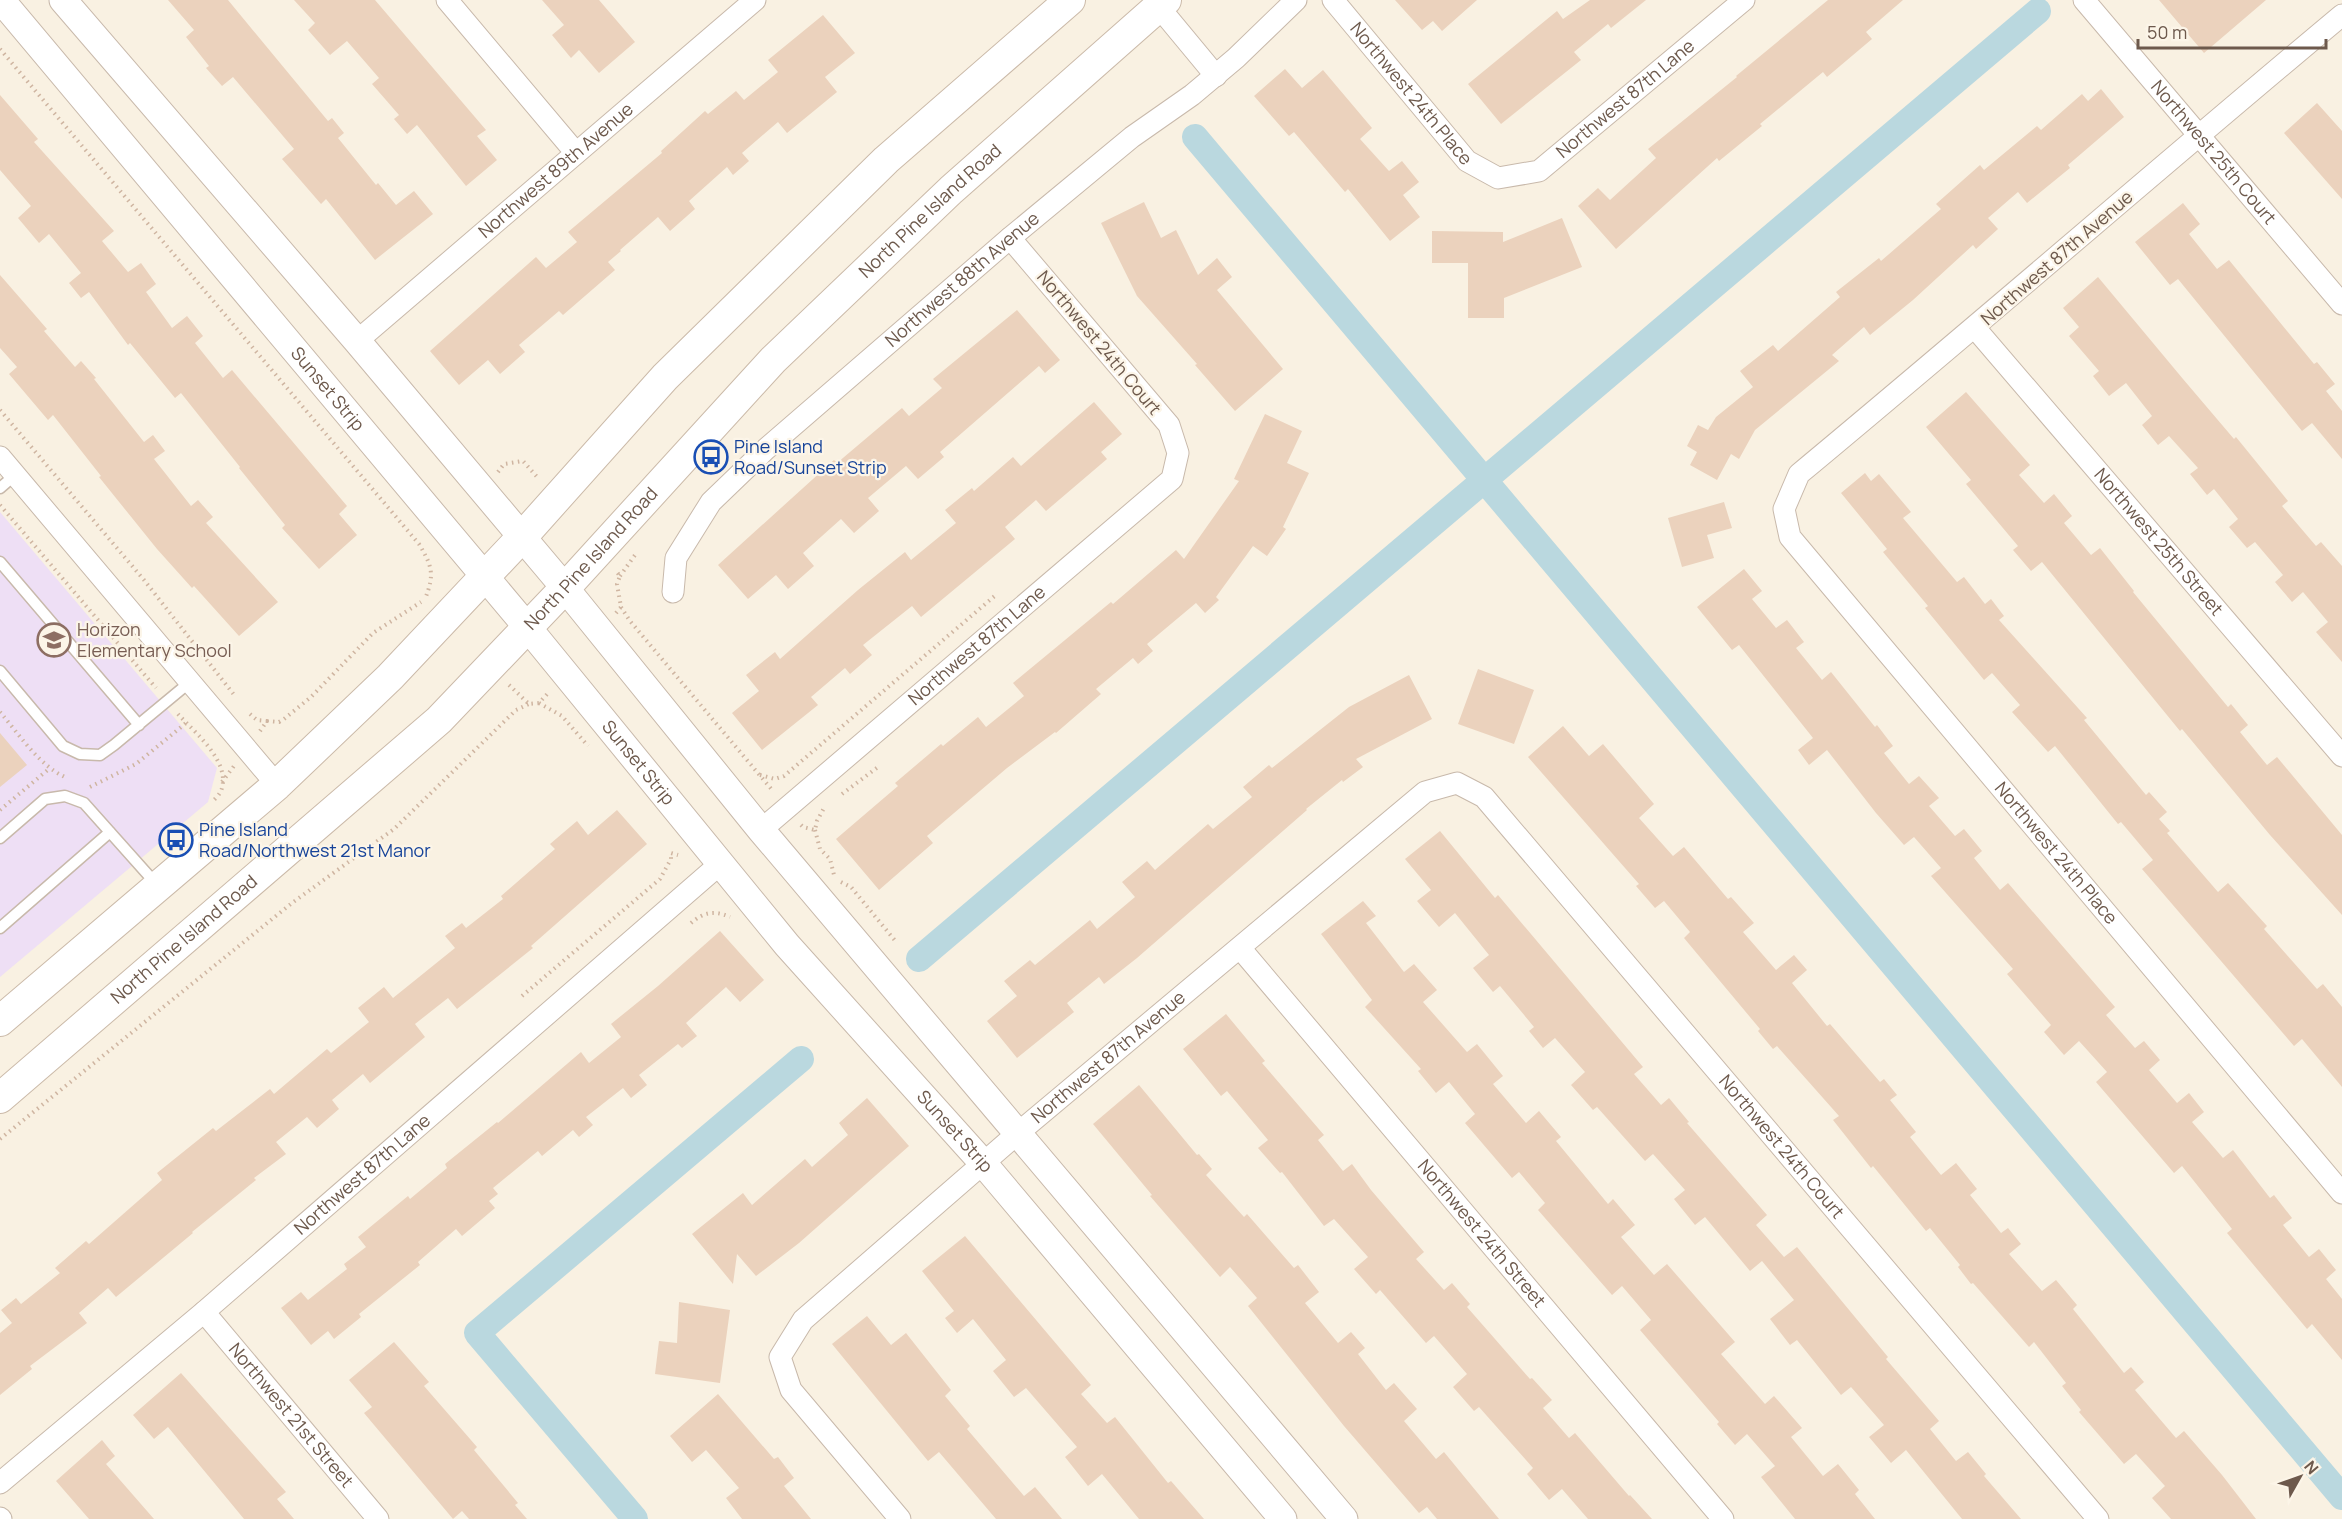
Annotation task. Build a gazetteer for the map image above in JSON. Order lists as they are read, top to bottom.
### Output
{
  "streets": {
    "main road": ["North Pine Island Road"],
    "street": [
      "Northwest 24th Place",
      "Northwest 87th Lane",
      "Northwest 25th Court",
      "Northwest 89th Avenue",
      "Northwest 87th Avenue",
      "Northwest 88th Avenue",
      "Northwest 24th Court",
      "Sunset Strip",
      "Northwest 25th Street",
      "Northwest 24th Street",
      "Northwest 21st Street"
    ]
  },
  "crossings": [
    ["Northwest 24th Place", "Northwest 87th Lane"],
    ["Northwest 24th Place", "Northwest 87th Avenue"],
    ["Northwest 87th Lane", "Northwest 24th Court"],
    ["Northwest 87th Lane", "Sunset Strip"],
    ["Northwest 87th Lane", "Northwest 21st Street"],
    ["Northwest 25th Court", "Northwest 87th Avenue"],
    ["North Pine Island Road", "Sunset Strip"],
    ["Northwest 87th Avenue", "Northwest 24th Court"],
    ["Northwest 87th Avenue", "Sunset Strip"],
    ["Northwest 87th Avenue", "Northwest 25th Street"],
    ["Northwest 87th Avenue", "Northwest 24th Street"],
    ["Northwest 88th Avenue", "Northwest 24th Court"]
  ],
  "places": {
    "bus stop": ["Pine Island Road/Sunset Strip", "Pine Island Road/Northwest 21st Manor"],
    "school or university": ["Horizon Elementary School"]
  },
  "scale_bar": "50 m",
  "north": "top right"
}
